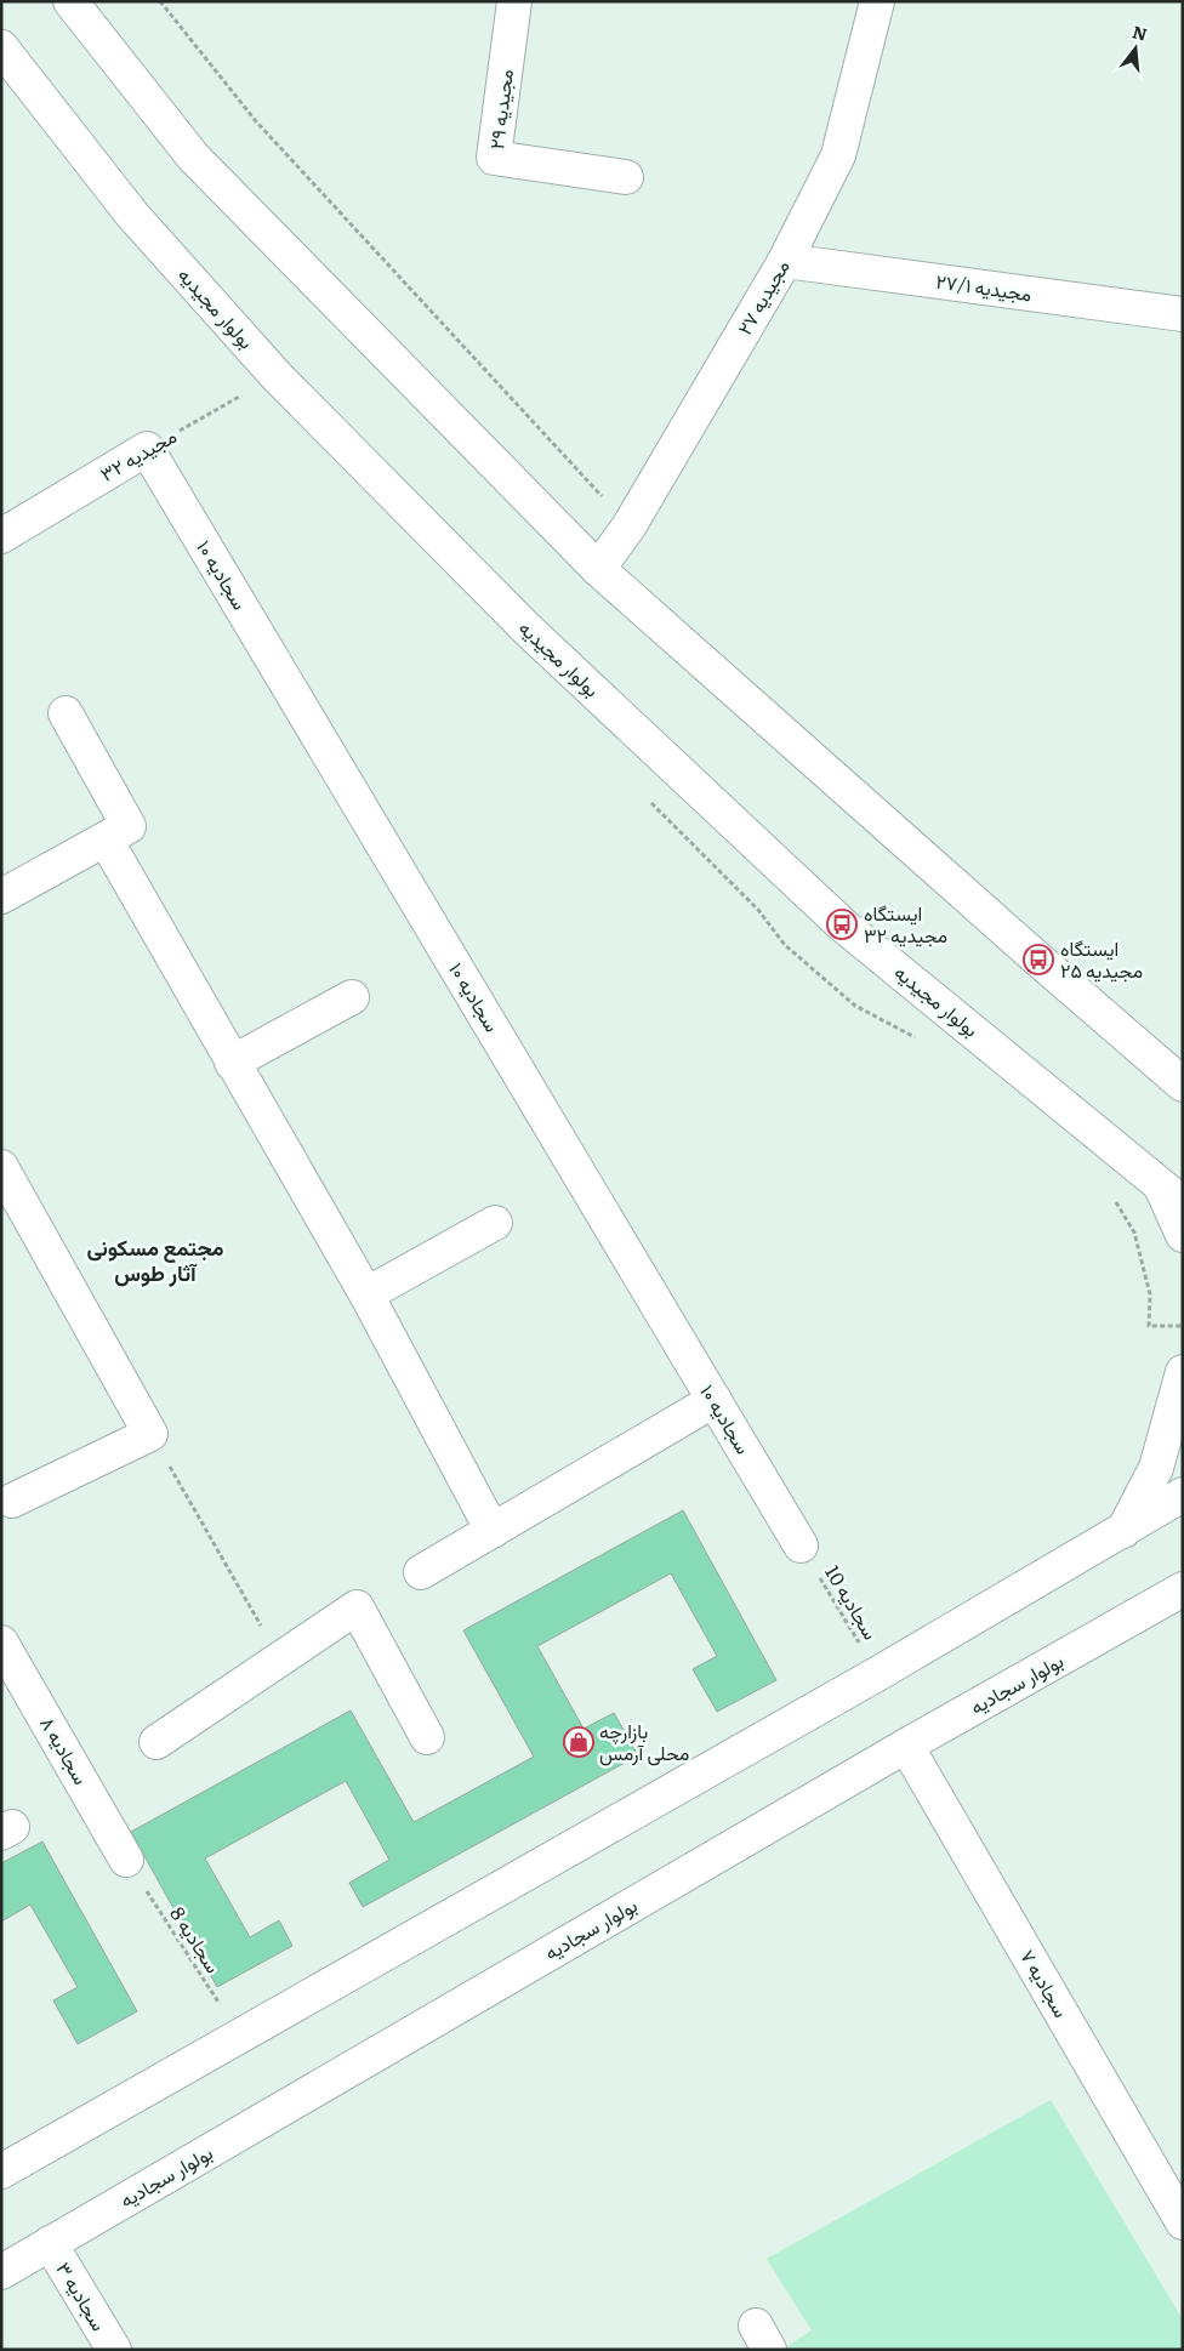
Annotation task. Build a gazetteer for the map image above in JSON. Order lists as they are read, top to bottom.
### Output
{
  "streets": {
    "street": [
      "مجیدیه ۲۹",
      "مجیدیه ۲۷/۱",
      "مجیدیه ۲۷",
      "بولوار مجیدیه",
      "مجیدیه ۳۲",
      "سجادیه ۱۰",
      "بولوار سجادیه",
      "سجادیه ۸",
      "سجادیه ۷",
      "سجادیه ۳"
    ],
    "path": ["سجادیه 10", "سجادیه 8"]
  },
  "crossings": [
    ["مجیدیه ۲۷/۱", "مجیدیه ۲۷"],
    ["بولوار مجیدیه", "مجیدیه ۳۲"],
    ["مجیدیه ۳۲", "سجادیه ۱۰"],
    ["سجادیه ۱۰", "سجادیه 10"],
    ["بولوار سجادیه", "سجادیه ۷"],
    ["بولوار سجادیه", "سجادیه ۳"],
    ["سجادیه ۸", "سجادیه 8"]
  ],
  "districts": ["مجتمع مسکونی آثار طوس"],
  "places": {
    "bus stop": ["ایستگاه مجیدیه ۳۲", "ایستگاه مجیدیه ۲۵"],
    "shop": ["بازارچه محلی آرمس"]
  },
  "north": "top"
}
